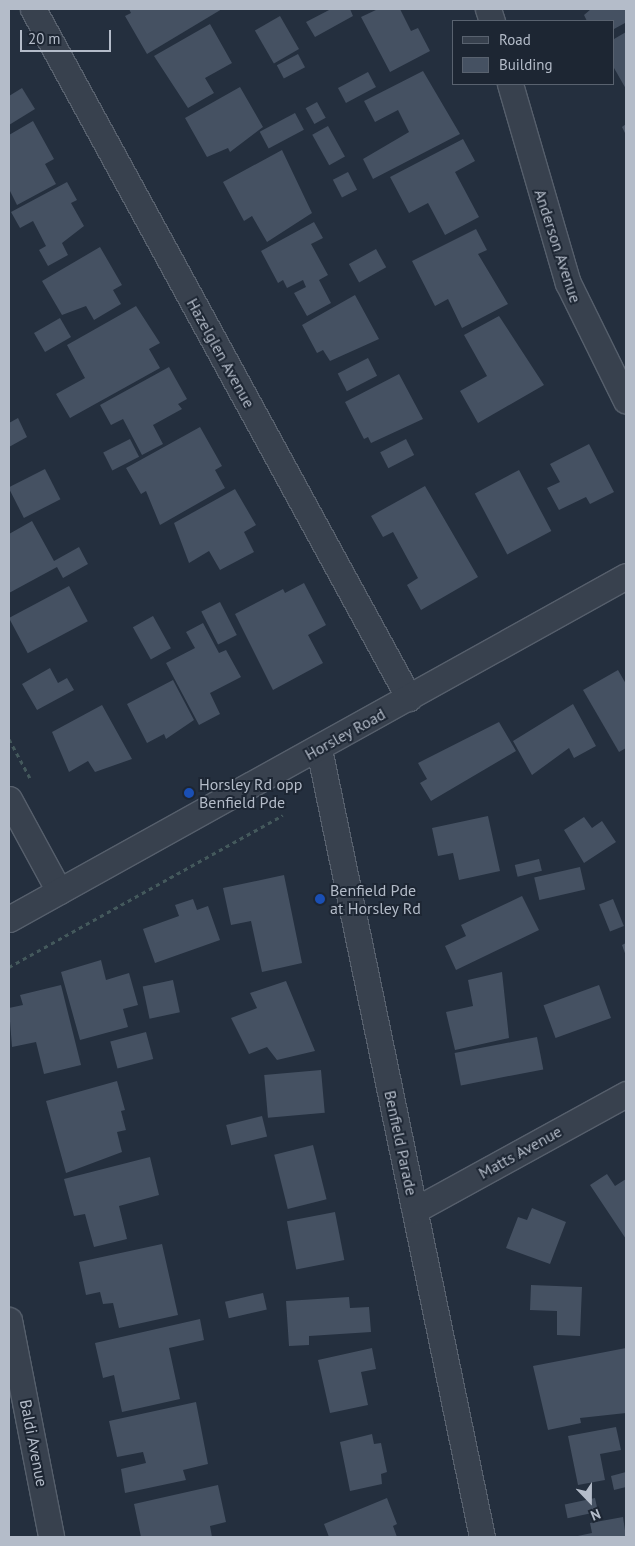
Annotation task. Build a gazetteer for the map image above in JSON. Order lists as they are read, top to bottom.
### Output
{
  "streets": {
    "street": [
      "Anderson Avenue",
      "Hazelglen Avenue",
      "Horsley Road",
      "Benfield Parade",
      "Matts Avenue",
      "Baldi Avenue"
    ]
  },
  "crossings": [
    ["Hazelglen Avenue", "Horsley Road"],
    ["Horsley Road", "Benfield Parade"],
    ["Benfield Parade", "Matts Avenue"]
  ],
  "places": ["Horsley Rd opp Benfield Pde", "Benfield Pde at Horsley Rd"],
  "legend": ["Road", "Building"],
  "scale_bar": "20 m",
  "north": "bottom"
}
